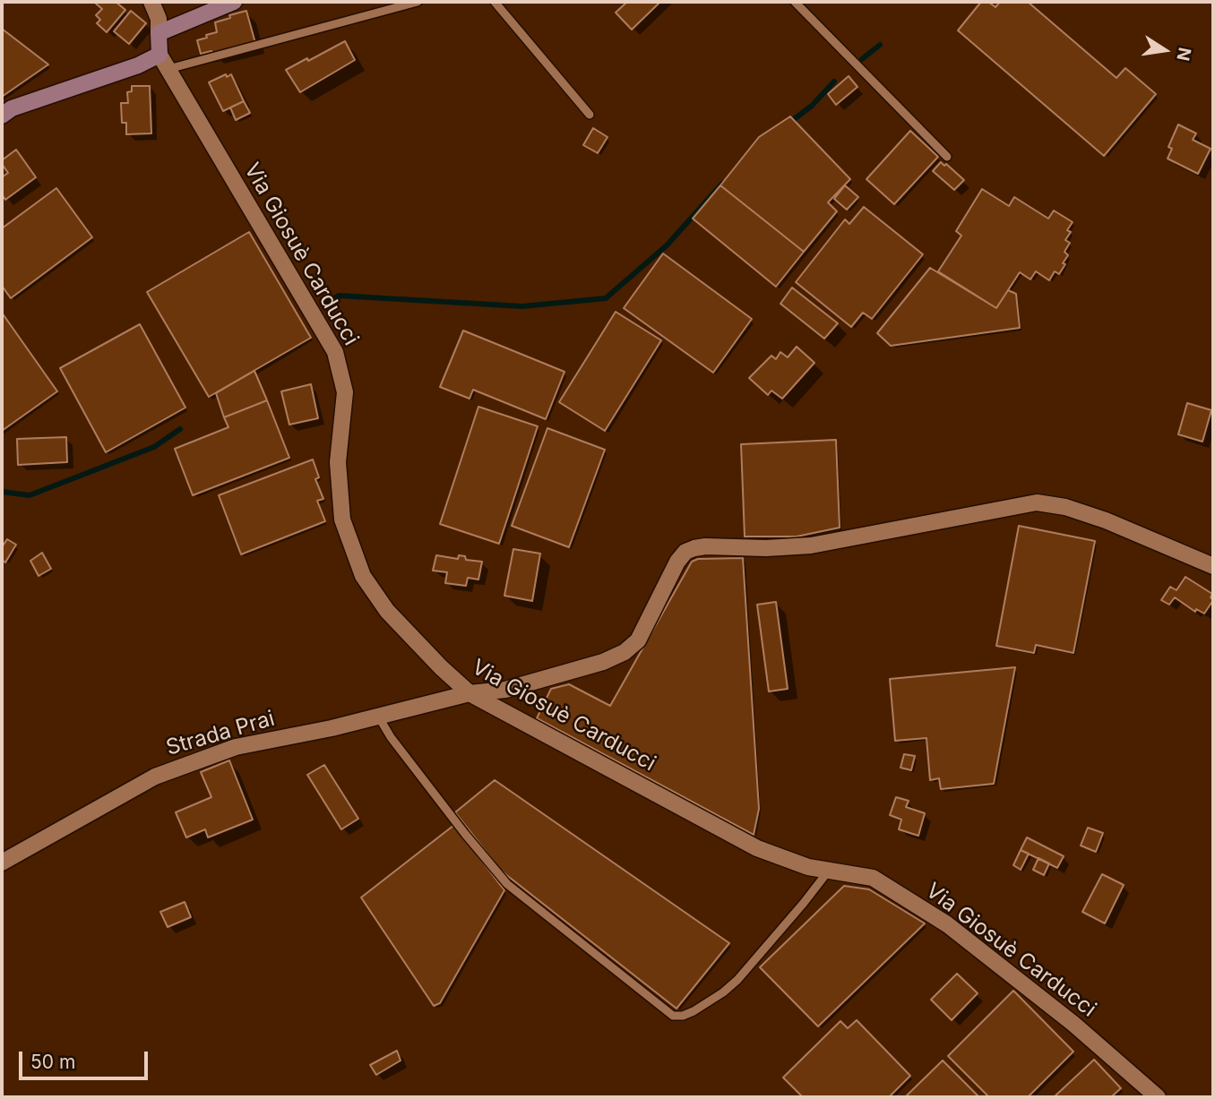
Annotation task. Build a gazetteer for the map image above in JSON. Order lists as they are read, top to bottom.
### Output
{
  "streets": {
    "street": ["Via Giosuè Carducci", "Strada Prai"]
  },
  "crossings": [
    ["Via Giosuè Carducci", "Strada Prai"]
  ],
  "scale_bar": "50 m",
  "north": "right"
}
